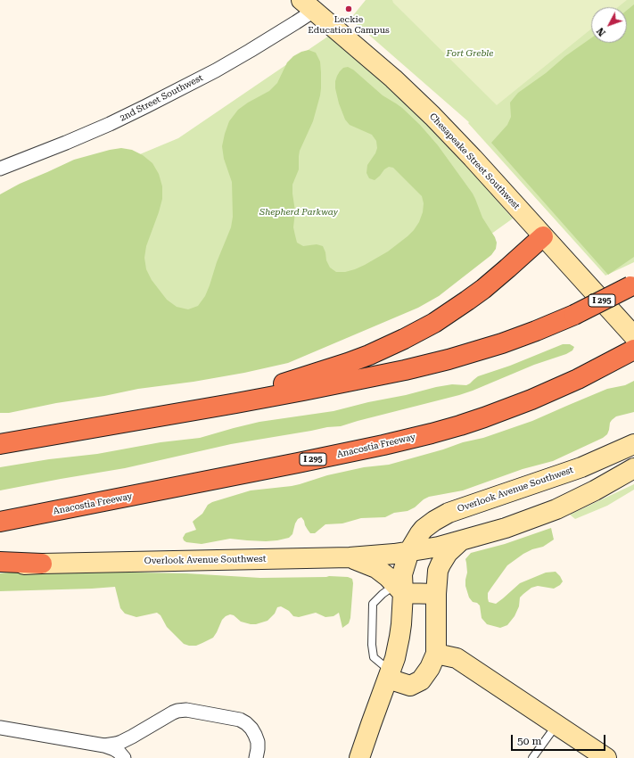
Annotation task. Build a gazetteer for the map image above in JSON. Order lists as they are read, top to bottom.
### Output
{
  "streets": {
    "highway": ["I 295", "Anacostia Freeway"],
    "street": ["2nd Street Southwest", "Chesapeake Street Southwest", "Overlook Avenue Southwest"]
  },
  "crossings": [
    ["2nd Street Southwest", "Chesapeake Street Southwest"]
  ],
  "parks": ["Fort Greble", "Shepherd Parkway"],
  "places": ["Leckie Education Campus"],
  "scale_bar": "50 m",
  "north": "bottom left"
}
